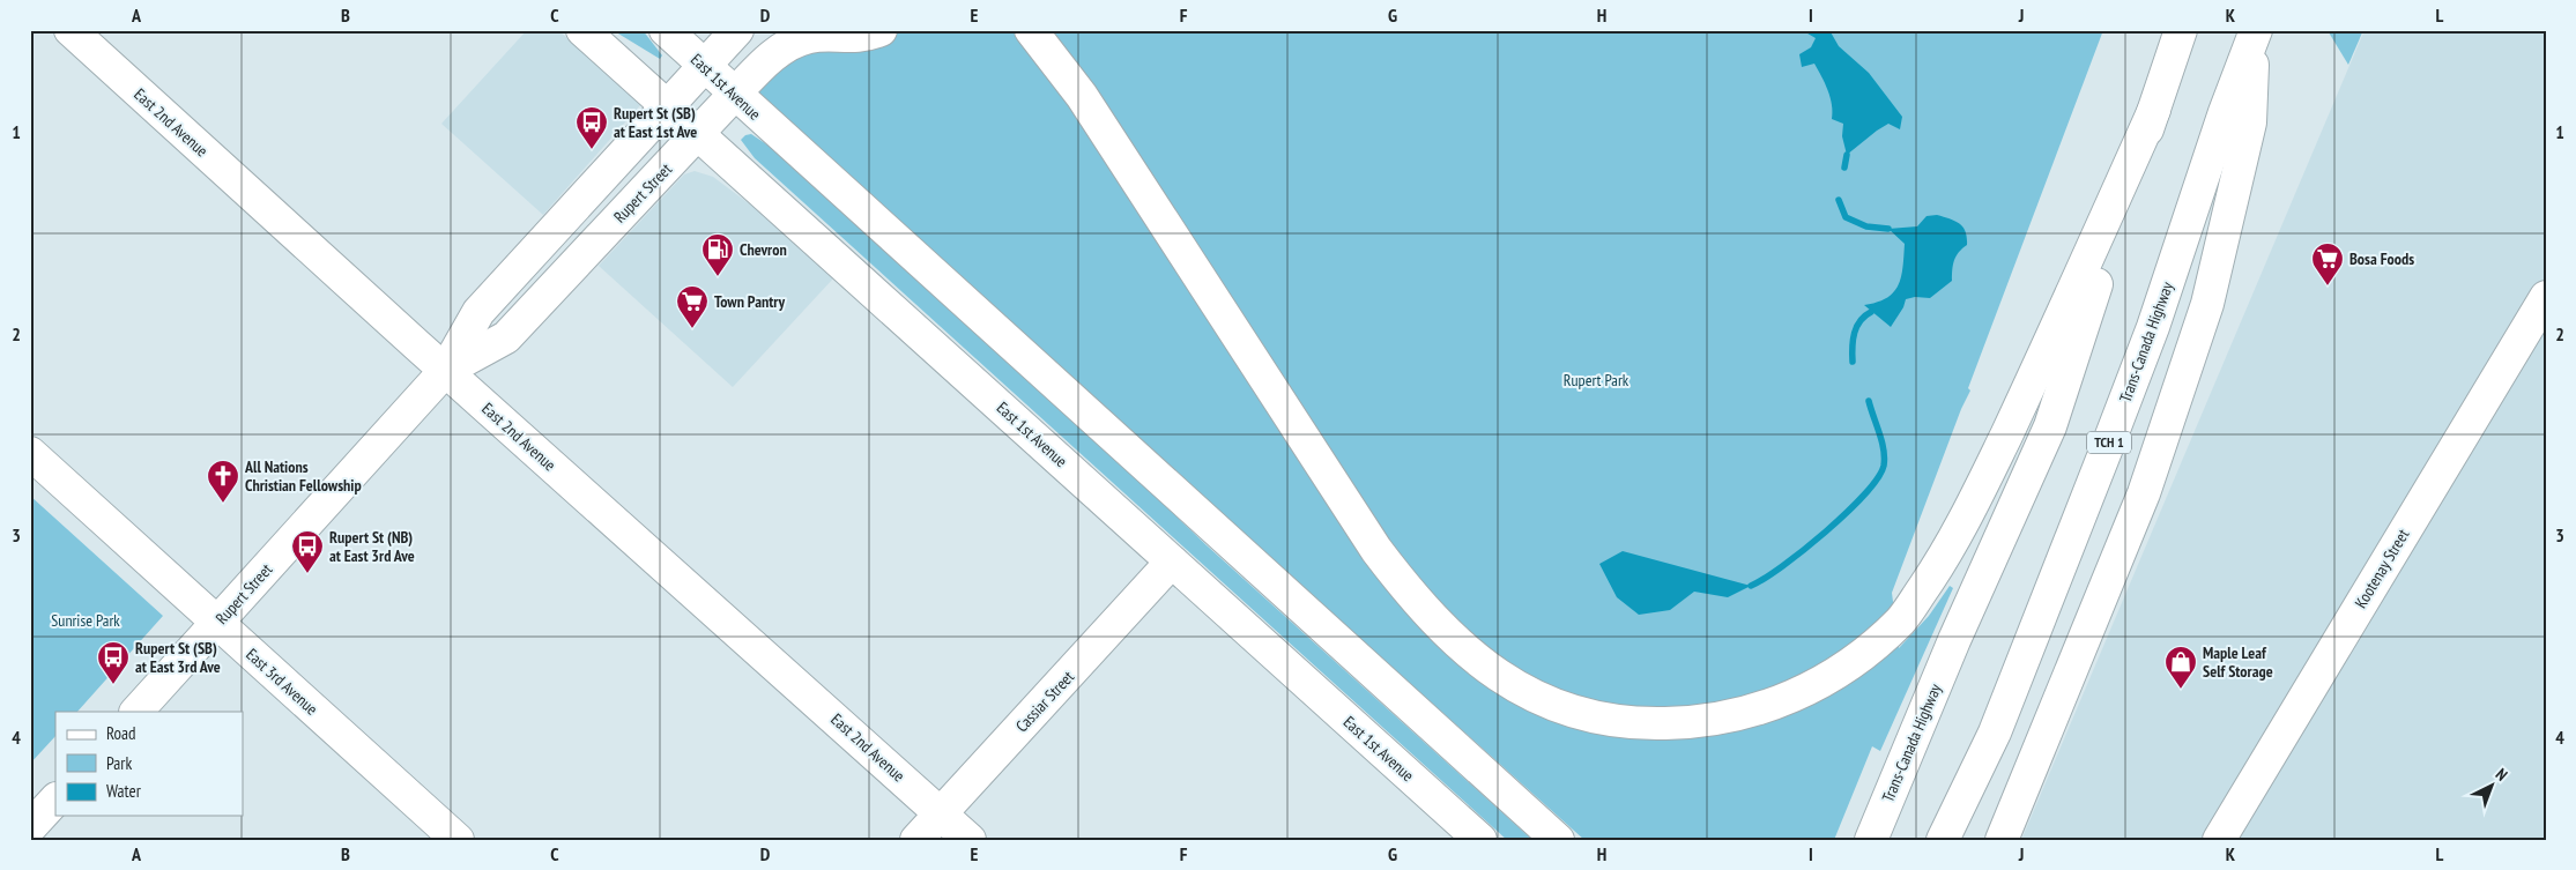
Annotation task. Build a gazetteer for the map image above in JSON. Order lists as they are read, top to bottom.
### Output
{
  "streets": {
    "main road": [
      "East 1st Avenue",
      "East 2nd Avenue",
      "Rupert Street",
      "Trans-Canada Highway",
      "TCH 1",
      "Kootenay Street",
      "East 3rd Avenue",
      "Cassiar Street"
    ]
  },
  "crossings": [
    ["East 1st Avenue", "Rupert Street"],
    ["East 1st Avenue", "Cassiar Street"],
    ["East 2nd Avenue", "Rupert Street"],
    ["East 2nd Avenue", "Cassiar Street"],
    ["Rupert Street", "East 3rd Avenue"]
  ],
  "parks": ["Rupert Park", "Sunrise Park"],
  "places": {
    "bus stop": ["Rupert St (SB) at East 1st Ave", "Rupert St (NB) at East 3rd Ave", "Rupert St (SB) at East 3rd Ave"],
    "fuel station": ["Chevron"],
    "supermarket": ["Bosa Foods", "Town Pantry"],
    "church": ["All Nations Christian Fellowship"],
    "shop": ["Maple Leaf Self Storage"]
  },
  "legend": ["Road", "Park", "Water"],
  "north": "top right",
  "grid": {
    "columns": [
      "A",
      "B",
      "C",
      "D",
      "E",
      "F",
      "G",
      "H",
      "I",
      "J",
      "K",
      "L"
    ],
    "rows": [
      "1",
      "2",
      "3",
      "4"
    ]
  }
}
